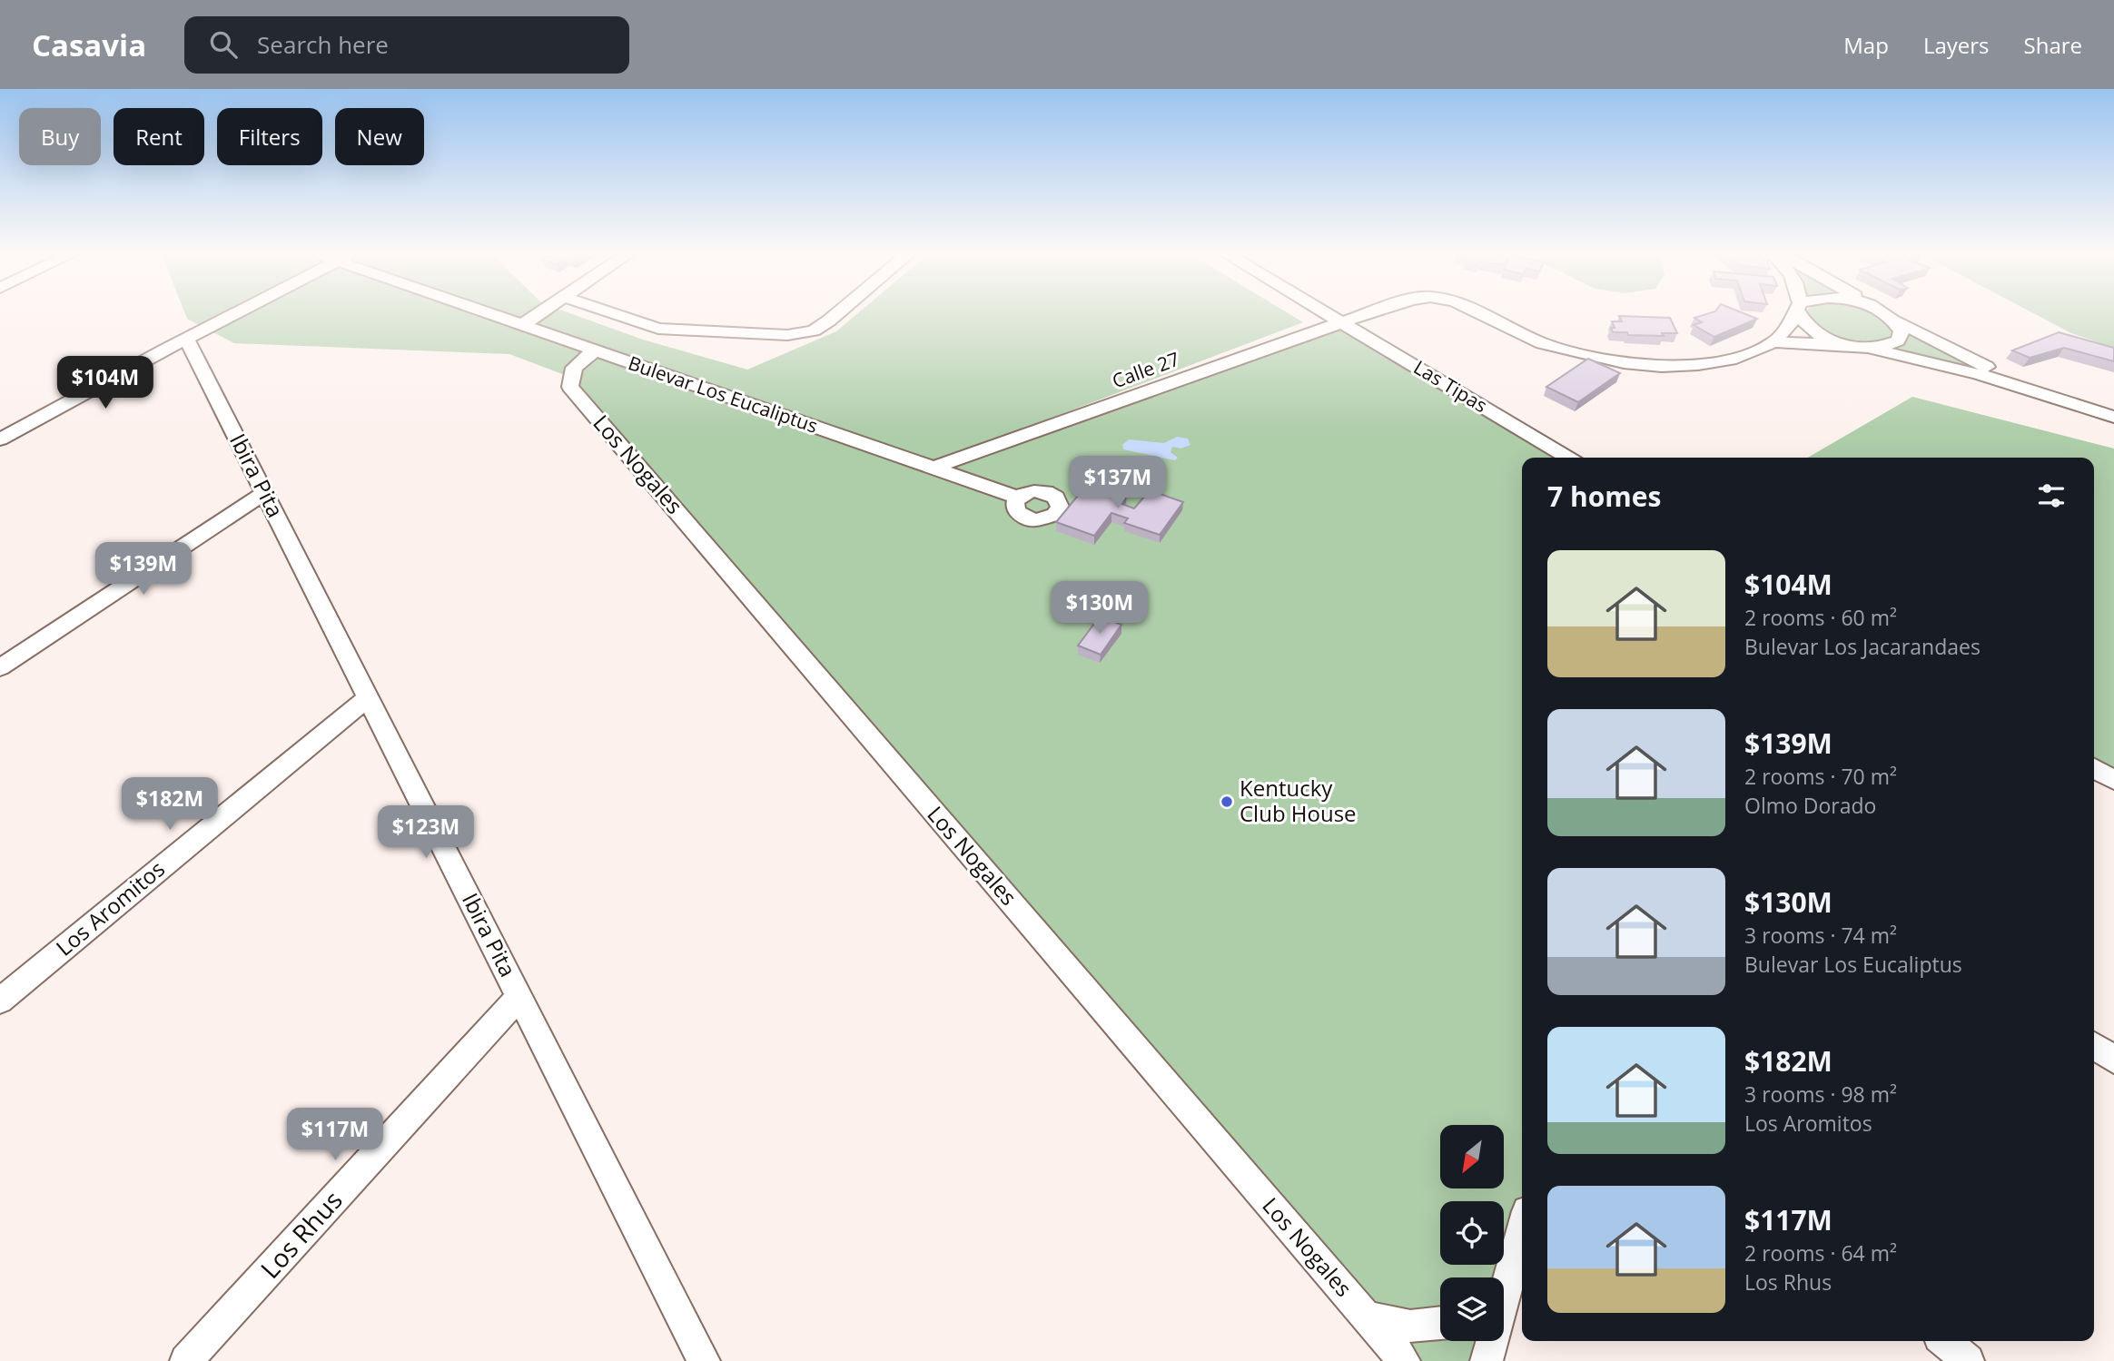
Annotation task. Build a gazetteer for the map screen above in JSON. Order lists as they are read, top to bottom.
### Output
{
  "streets": {
    "street": [
      "Calle 27",
      "Las Tipas",
      "Bulevar Los Eucaliptus",
      "Los Nogales",
      "Ibira Pita",
      "Los Aromitos",
      "Los Rhus"
    ]
  },
  "crossings": [
    ["Calle 27", "Las Tipas"],
    ["Calle 27", "Bulevar Los Eucaliptus"],
    ["Bulevar Los Eucaliptus", "Los Nogales"],
    ["Ibira Pita", "Los Aromitos"],
    ["Ibira Pita", "Los Rhus"]
  ],
  "places": ["Kentucky Club House"],
  "north": "bottom left",
  "page": {
    "header": "Casavia",
    "search": "Search here",
    "nav": ["Map", "Layers", "Share"],
    "chip": [
      "Buy",
      "Rent",
      "Filters",
      "New"
    ],
    "price": [
      "$104M",
      "$137M",
      "$139M",
      "$130M",
      "$182M",
      "$123M",
      "$117M"
    ],
    "heading": "7 homes",
    "list": [
      {
        "name": "$104M",
        "note": "2 rooms · 60 m² · Bulevar Los Jacarandaes"
      },
      {
        "name": "$139M",
        "note": "2 rooms · 70 m² · Olmo Dorado"
      },
      {
        "name": "$130M",
        "note": "3 rooms · 74 m² · Bulevar Los Eucaliptus"
      },
      {
        "name": "$182M",
        "note": "3 rooms · 98 m² · Los Aromitos"
      },
      {
        "name": "$117M",
        "note": "2 rooms · 64 m² · Los Rhus"
      }
    ]
  }
}
